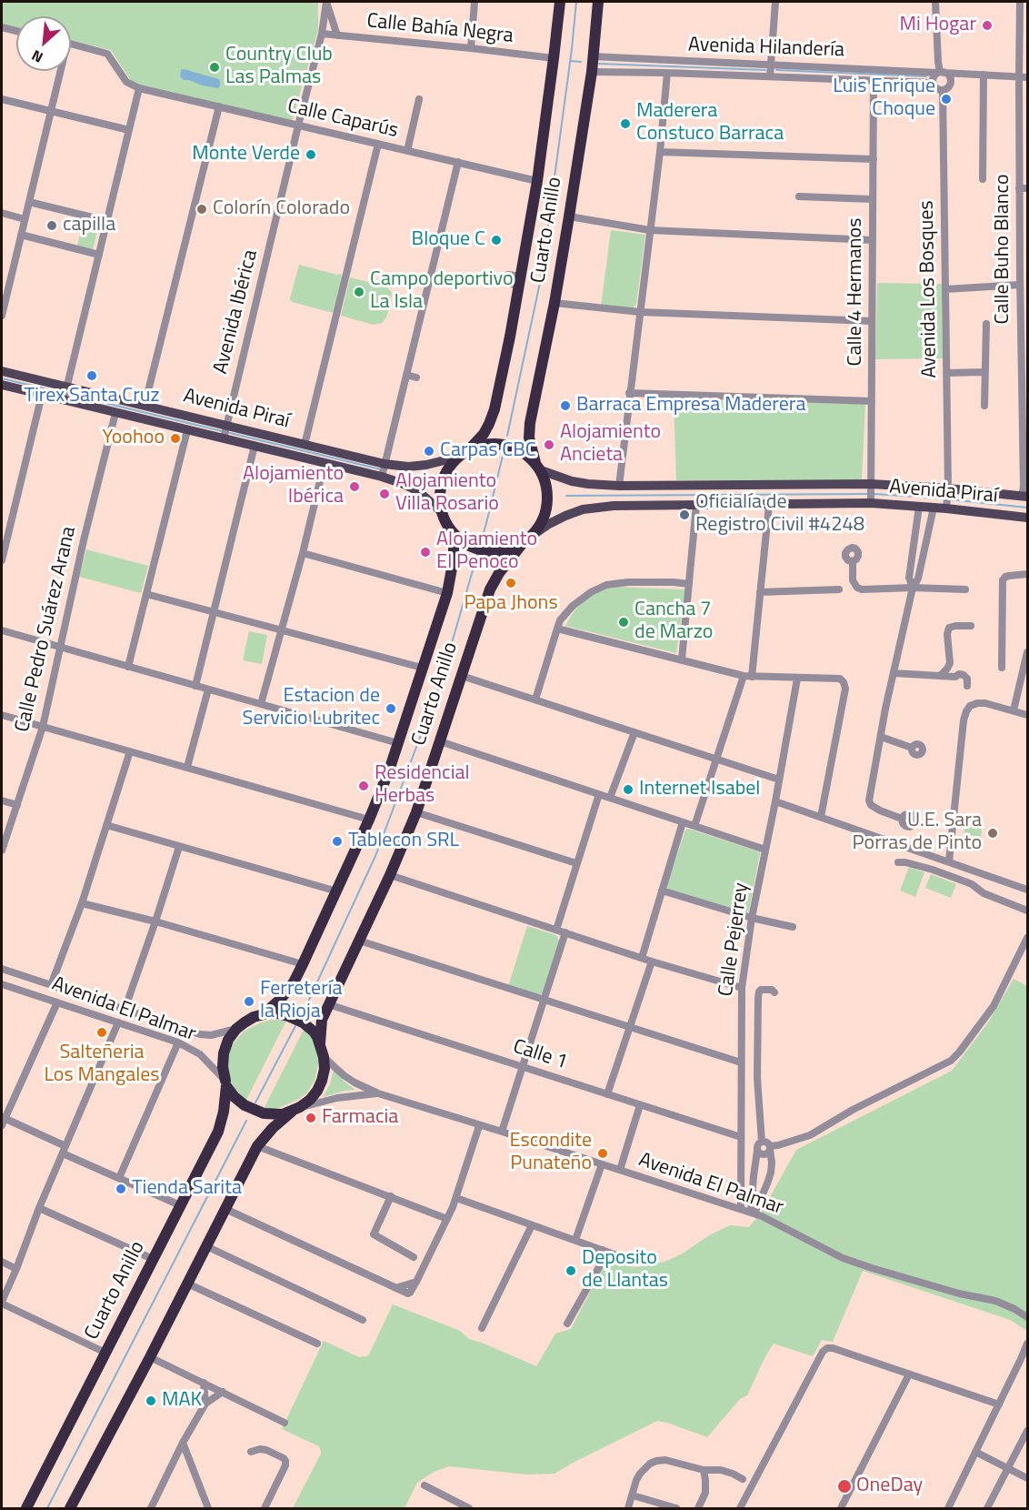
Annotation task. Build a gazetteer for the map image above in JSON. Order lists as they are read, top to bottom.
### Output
{
  "streets": {
    "highway": ["Cuarto Anillo"],
    "main road": ["Avenida Piraí"],
    "street": [
      "Calle Bahía Negra",
      "Avenida Hilandería",
      "Calle Caparús",
      "Calle Buho Blanco",
      "Avenida Los Bosques",
      "Calle 4 Hermanos",
      "Avenida Ibérica",
      "Calle Pedro Suárez Arana",
      "Calle Pejerrey",
      "Avenida El Palmar",
      "Calle 1"
    ]
  },
  "crossings": [
    ["Calle Bahía Negra", "Avenida Ibérica"],
    ["Avenida Hilandería", "Cuarto Anillo"],
    ["Avenida Hilandería", "Calle Buho Blanco"],
    ["Avenida Hilandería", "Avenida Los Bosques"],
    ["Avenida Hilandería", "Calle 4 Hermanos"],
    ["Calle Caparús", "Avenida Ibérica"],
    ["Cuarto Anillo", "Avenida Piraí"],
    ["Cuarto Anillo", "Avenida El Palmar"],
    ["Cuarto Anillo", "Calle 1"],
    ["Calle Buho Blanco", "Avenida Piraí"],
    ["Avenida Los Bosques", "Avenida Piraí"],
    ["Calle 4 Hermanos", "Avenida Piraí"],
    ["Avenida Ibérica", "Avenida Piraí"],
    ["Avenida Piraí", "Calle Pedro Suárez Arana"],
    ["Calle Pejerrey", "Avenida El Palmar"],
    ["Calle Pejerrey", "Calle 1"]
  ],
  "places": [
    "Mi Hogar",
    "Country Club Las Palmas",
    "Luis Enrique Choque",
    "Maderera Constuco Barraca",
    "Monte Verde",
    "Colorín Colorado",
    "capilla",
    "Bloque C",
    "Campo deportivo La Isla",
    "Tirex Santa Cruz",
    "Barraca Empresa Maderera",
    "Yoohoo",
    "Alojamiento Ancieta",
    "Carpas CBC",
    "Alojamiento Ibérica",
    "Alojamiento Villa Rosario",
    "Oficialía de Registro Civil #4248",
    "Alojamiento El Penoco",
    "Papa Jhons",
    "Cancha 7 de Marzo",
    "Estacion de Servicio Lubritec",
    "Residencial Herbas",
    "Internet Isabel",
    "U.E. Sara Porras de Pinto",
    "Tablecon SRL",
    "Ferretería la Rioja",
    "Salteñeria Los Mangales",
    "Farmacia",
    "Escondite Punateño",
    "Tienda Sarita",
    "Deposito de Llantas",
    "MAK",
    "OneDay"
  ],
  "north": "bottom left"
}
